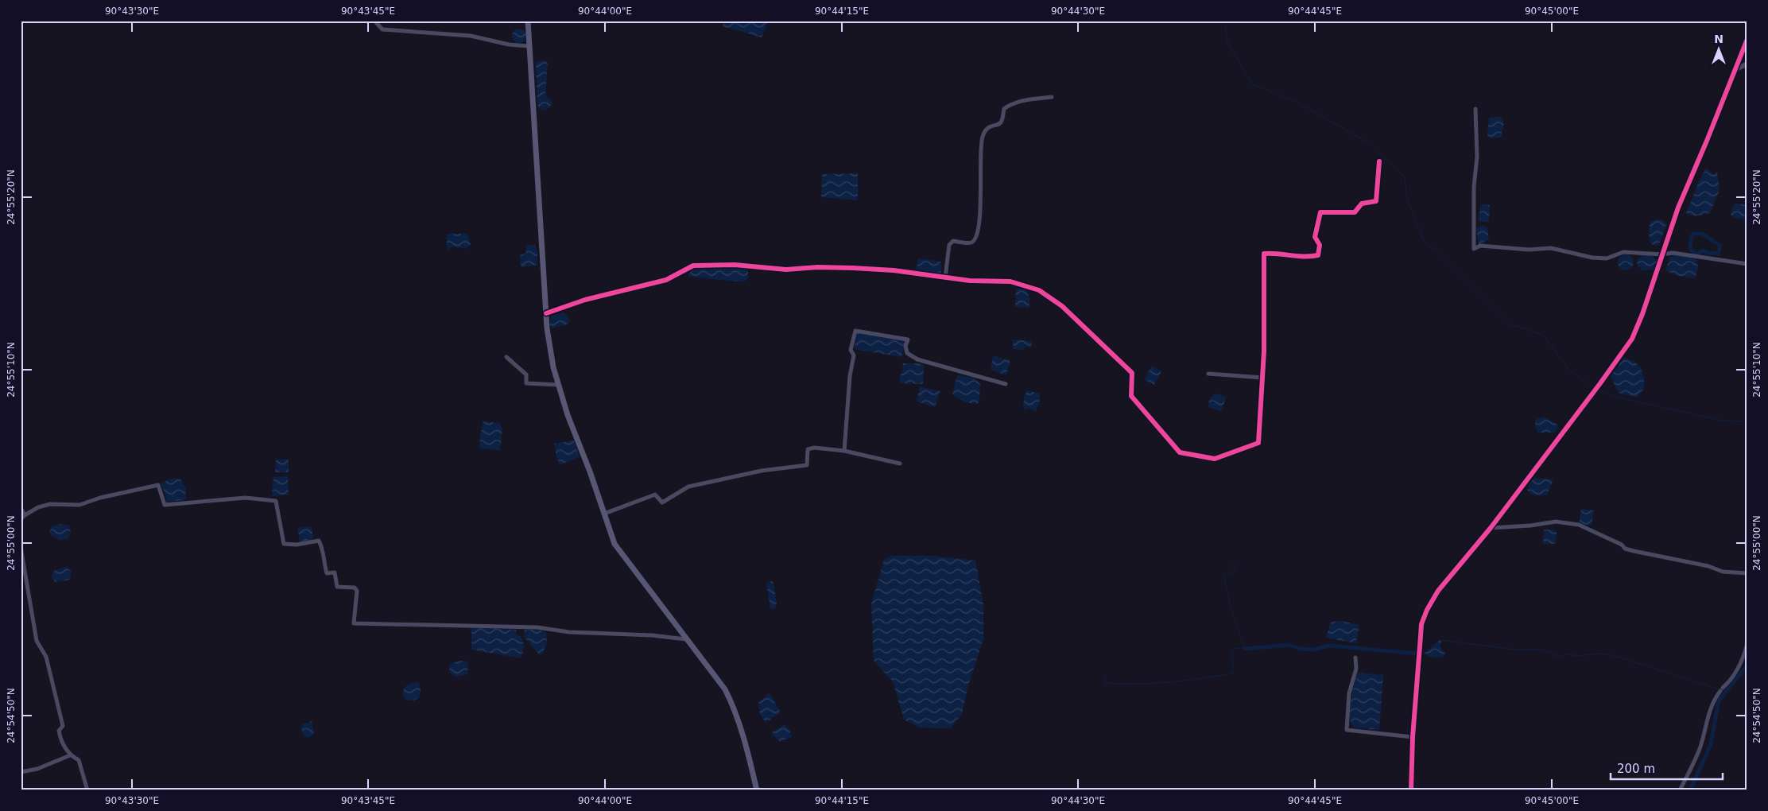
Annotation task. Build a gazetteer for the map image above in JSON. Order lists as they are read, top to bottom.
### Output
{
  "scale_bar": "200 m",
  "north": "top",
  "coordinates": [
    "90°43'30\"E",
    "90°43'45\"E",
    "90°44'00\"E",
    "90°44'15\"E",
    "90°44'30\"E",
    "90°44'45\"E",
    "90°45'00\"E",
    "24°55'20\"N",
    "24°55'10\"N",
    "24°55'00\"N",
    "24°54'50\"N"
  ]
}
